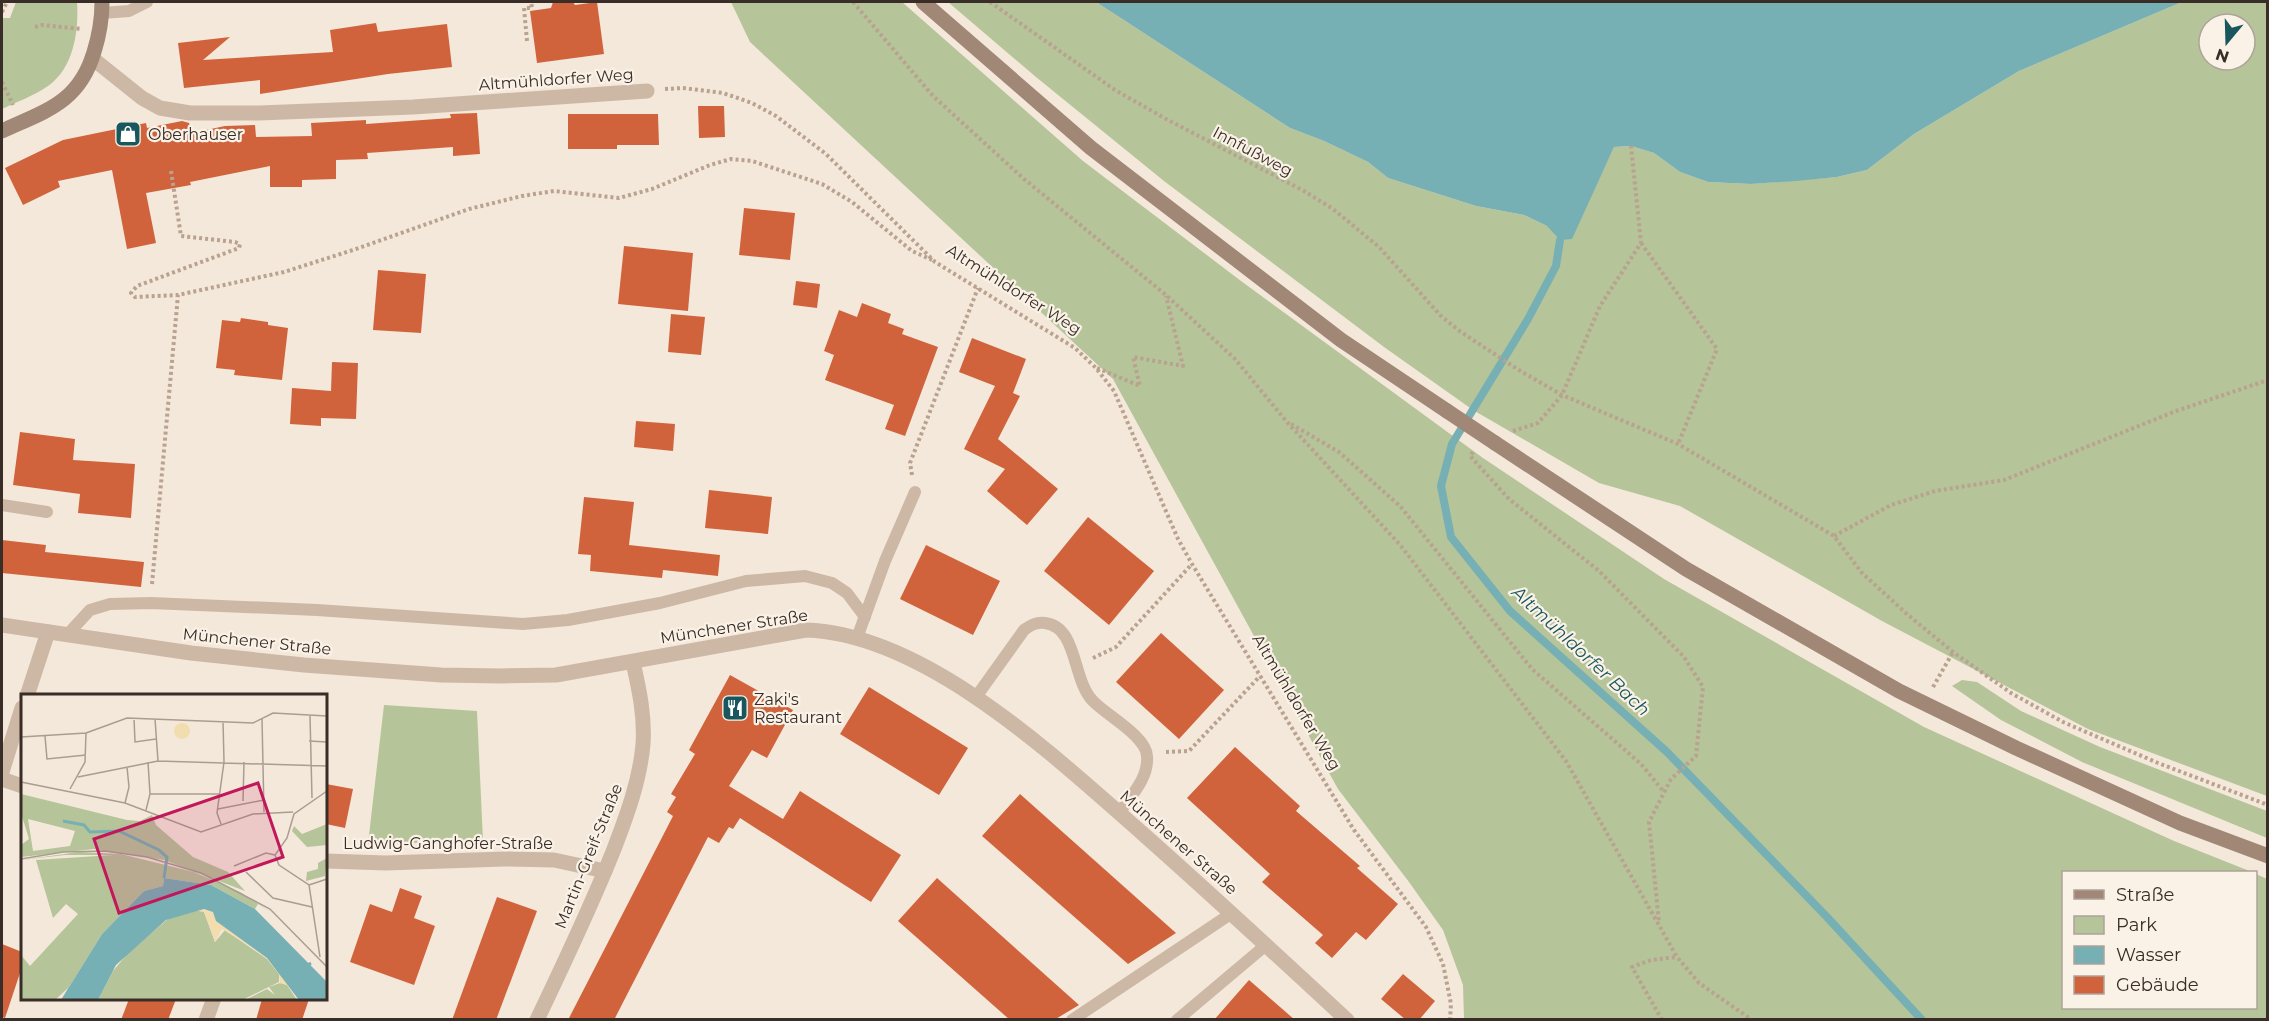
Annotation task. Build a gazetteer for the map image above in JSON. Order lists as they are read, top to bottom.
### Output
{
  "streets": {
    "street": [
      "Altmühldorfer Weg",
      "Münchener Straße",
      "Ludwig-Ganghofer-Straße",
      "Martin-Greif-Straße"
    ],
    "path": ["Innfußweg"]
  },
  "crossings": [
    ["Münchener Straße", "Martin-Greif-Straße"],
    ["Ludwig-Ganghofer-Straße", "Martin-Greif-Straße"]
  ],
  "water": ["Altmühldorfer Bach"],
  "places": {
    "shop": ["Oberhauser"],
    "restaurant": ["Zaki's Restaurant"]
  },
  "legend": [
    "Straße",
    "Park",
    "Wasser",
    "Gebäude"
  ],
  "north": "bottom"
}
